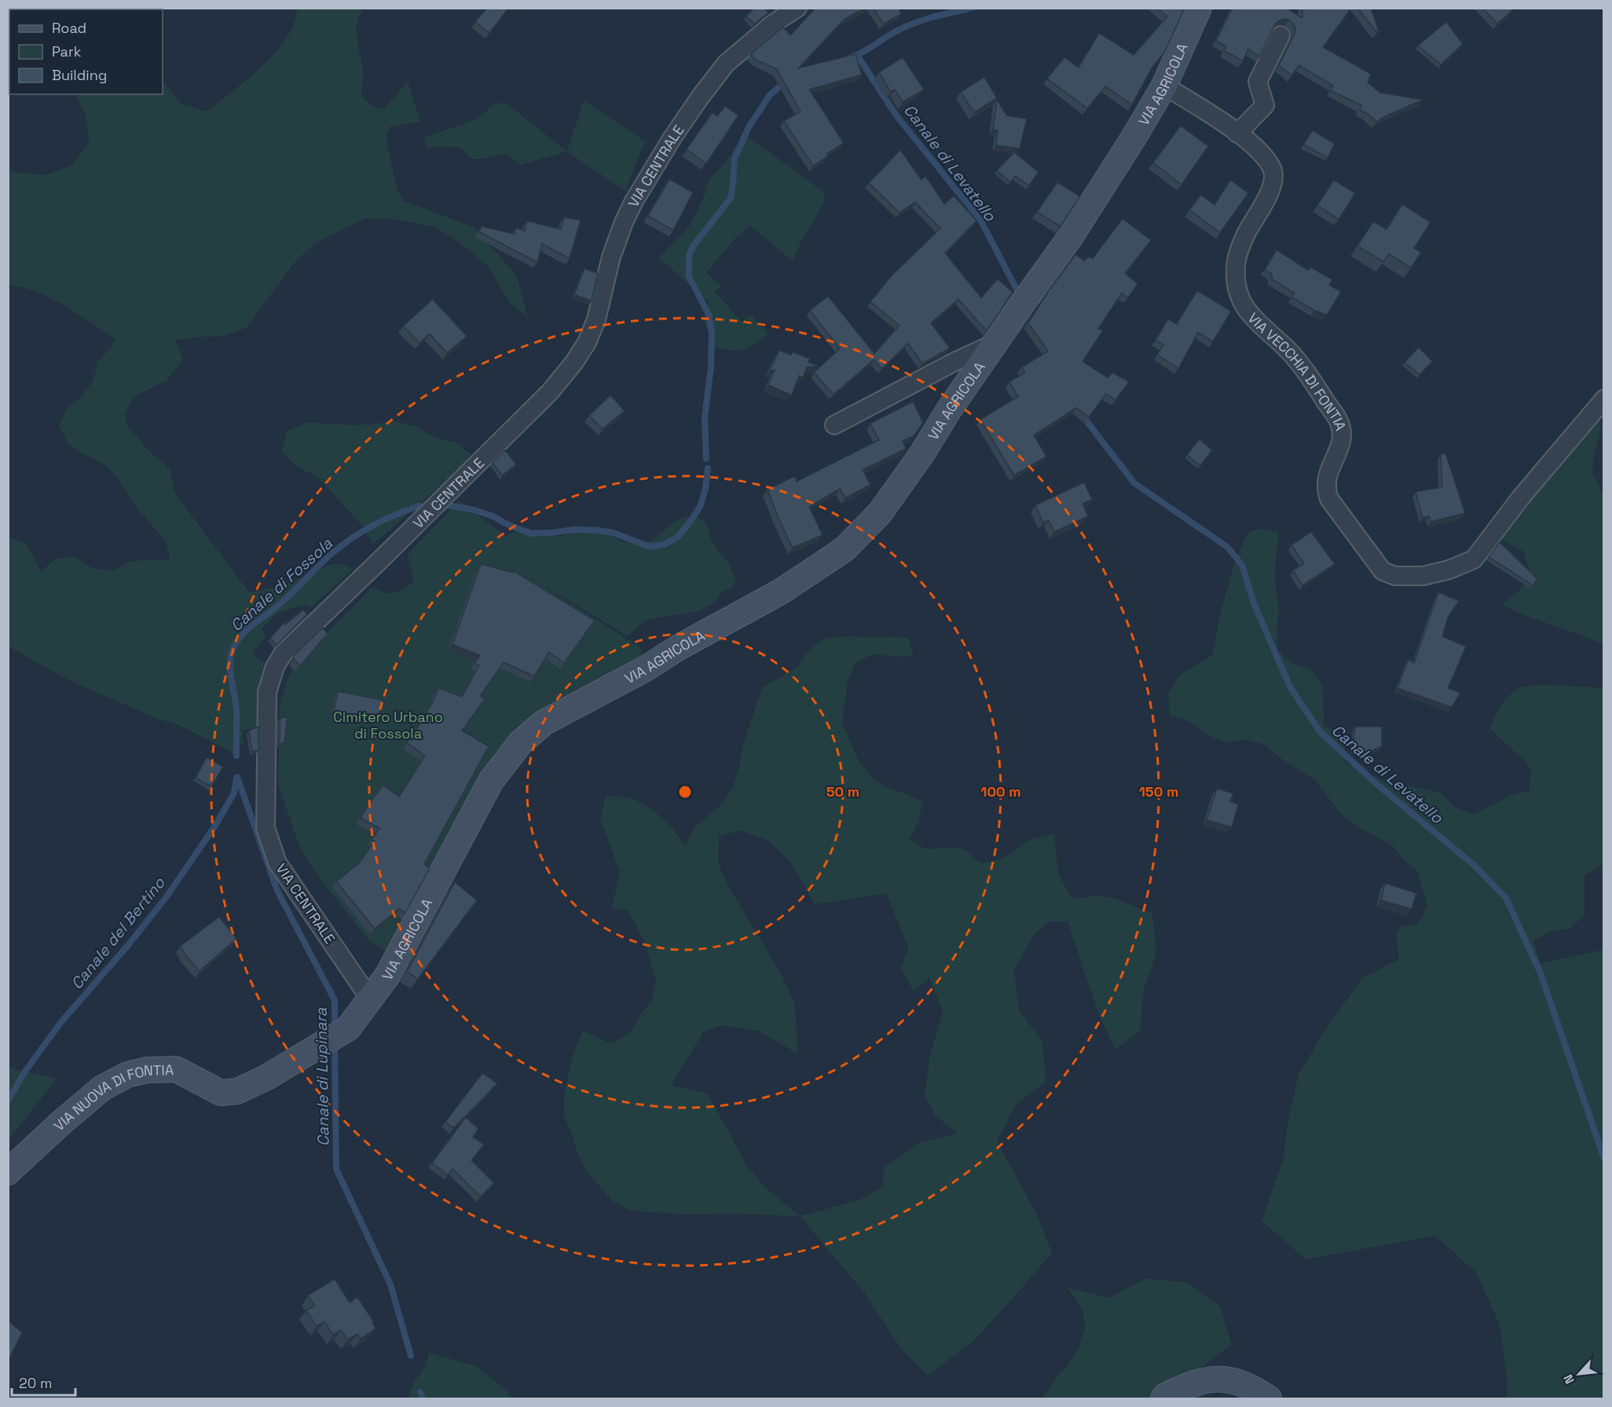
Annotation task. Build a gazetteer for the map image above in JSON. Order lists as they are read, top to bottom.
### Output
{
  "streets": {
    "street": [
      "VIA AGRICOLA",
      "VIA CENTRALE",
      "VIA VECCHIA DI FONTIA",
      "VIA NUOVA DI FONTIA"
    ]
  },
  "crossings": [
    ["VIA AGRICOLA", "VIA CENTRALE"],
    ["VIA AGRICOLA", "VIA VECCHIA DI FONTIA"],
    ["VIA AGRICOLA", "VIA NUOVA DI FONTIA"],
    ["VIA CENTRALE", "VIA NUOVA DI FONTIA"]
  ],
  "water": [
    "Canale di Levatello",
    "Canale di Fossola",
    "Canale del Bertino",
    "Canale di Lupinara"
  ],
  "parks": ["Cimitero Urbano di Fossola"],
  "legend": ["Road", "Park", "Building"],
  "scale_bar": "20 m",
  "north": "bottom left",
  "rings": ["50 m", "100 m", "150 m"]
}
